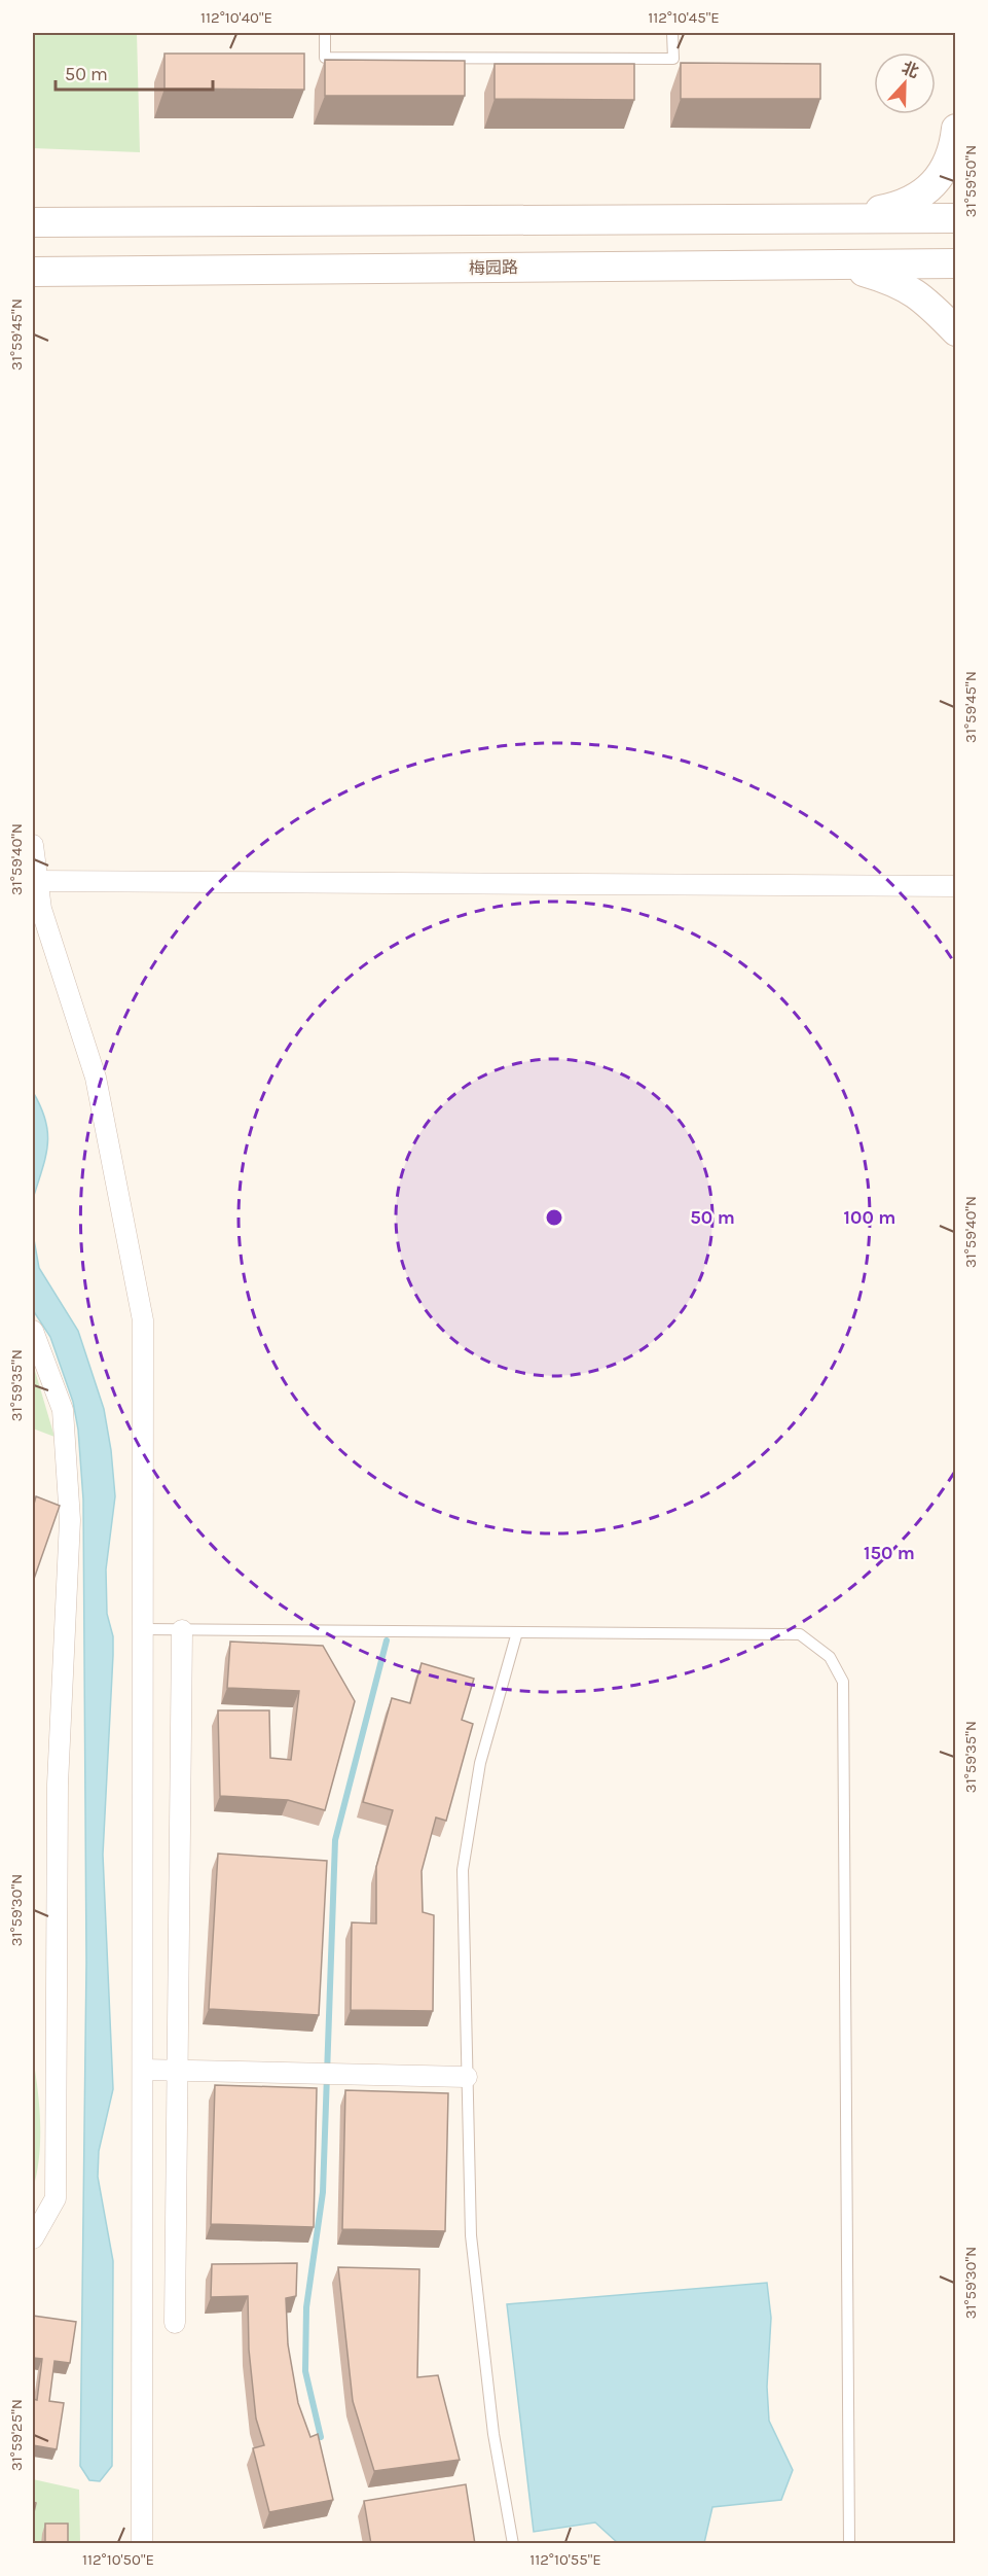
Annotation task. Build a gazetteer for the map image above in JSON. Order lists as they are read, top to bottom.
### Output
{
  "streets": {
    "main road": ["梅园路"]
  },
  "scale_bar": "50 m",
  "north": "top",
  "coordinates": [
    "112°10'40\"E",
    "112°10'45\"E",
    "31°59'50\"N",
    "31°59'45\"N",
    "31°59'40\"N",
    "31°59'35\"N",
    "31°59'30\"N",
    "31°59'25\"N",
    "112°10'50\"E",
    "112°10'55\"E"
  ],
  "rings": ["50 m", "100 m", "150 m"]
}
